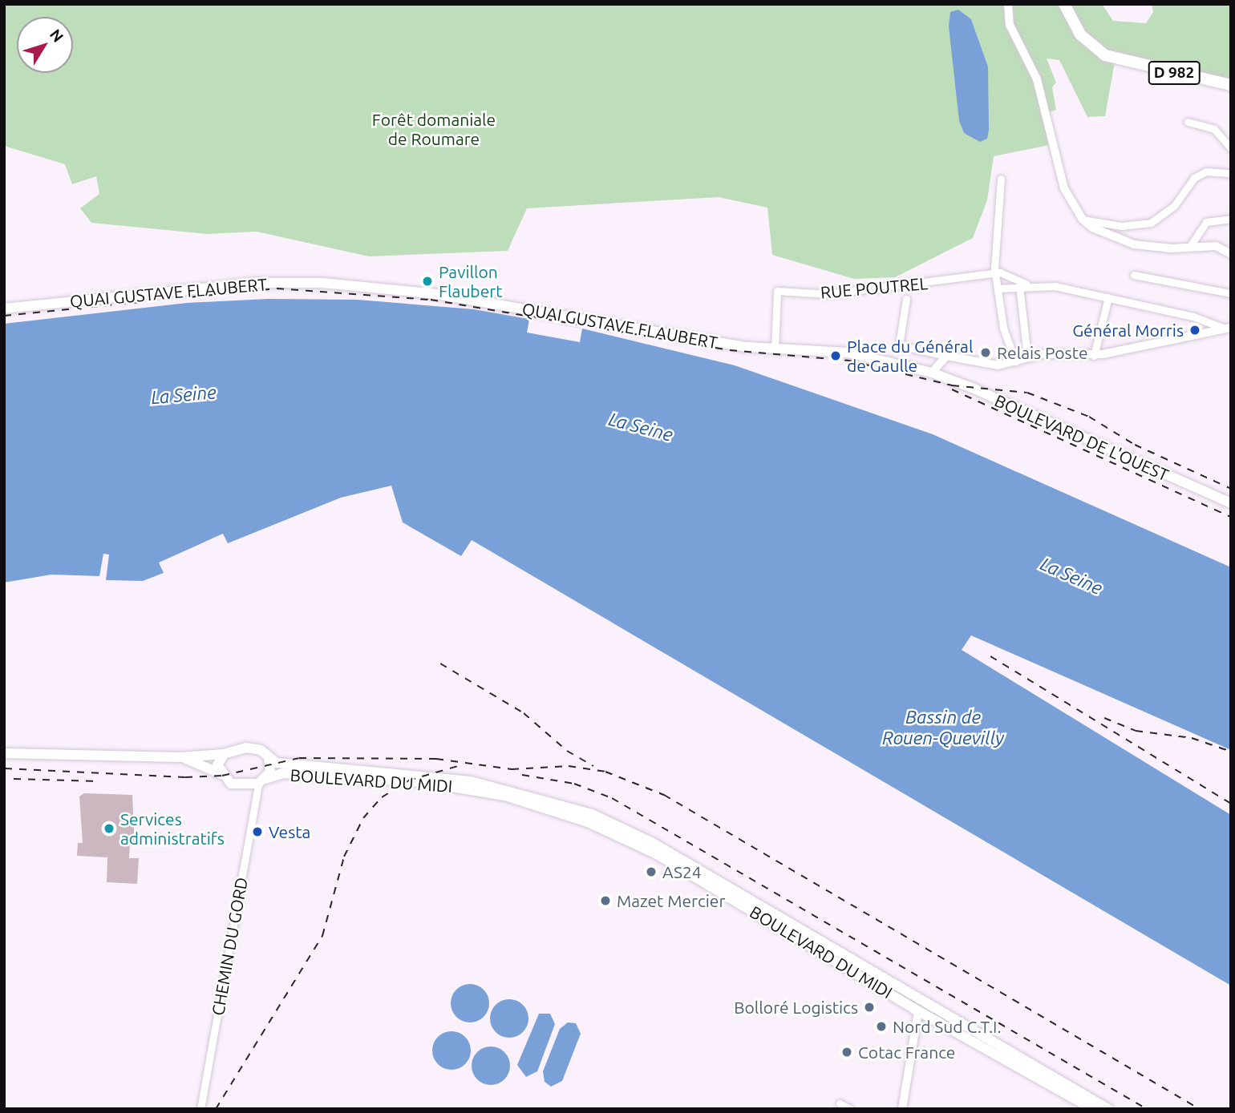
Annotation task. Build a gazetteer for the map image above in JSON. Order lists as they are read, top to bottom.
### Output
{
  "streets": {
    "main road": [
      "D 982",
      "QUAI GUSTAVE FLAUBERT",
      "BOULEVARD DE L'OUEST",
      "BOULEVARD DU MIDI"
    ],
    "street": ["RUE POUTREL", "CHEMIN DU GORD"]
  },
  "crossings": [
    ["RUE POUTREL", "QUAI GUSTAVE FLAUBERT"],
    ["QUAI GUSTAVE FLAUBERT", "BOULEVARD DE L'OUEST"],
    ["BOULEVARD DU MIDI", "CHEMIN DU GORD"]
  ],
  "water": ["La Seine", "Bassin de Rouen-Quevilly"],
  "parks": ["Forêt domaniale de Roumare"],
  "places": [
    "Pavillon Flaubert",
    "Général Morris",
    "Relais Poste",
    "Place du Général de Gaulle",
    "Services administratifs",
    "Vesta",
    "AS24",
    "Mazet Mercier",
    "Bolloré Logistics",
    "Nord Sud C.T.I.",
    "Cotac France"
  ],
  "north": "top right"
}
